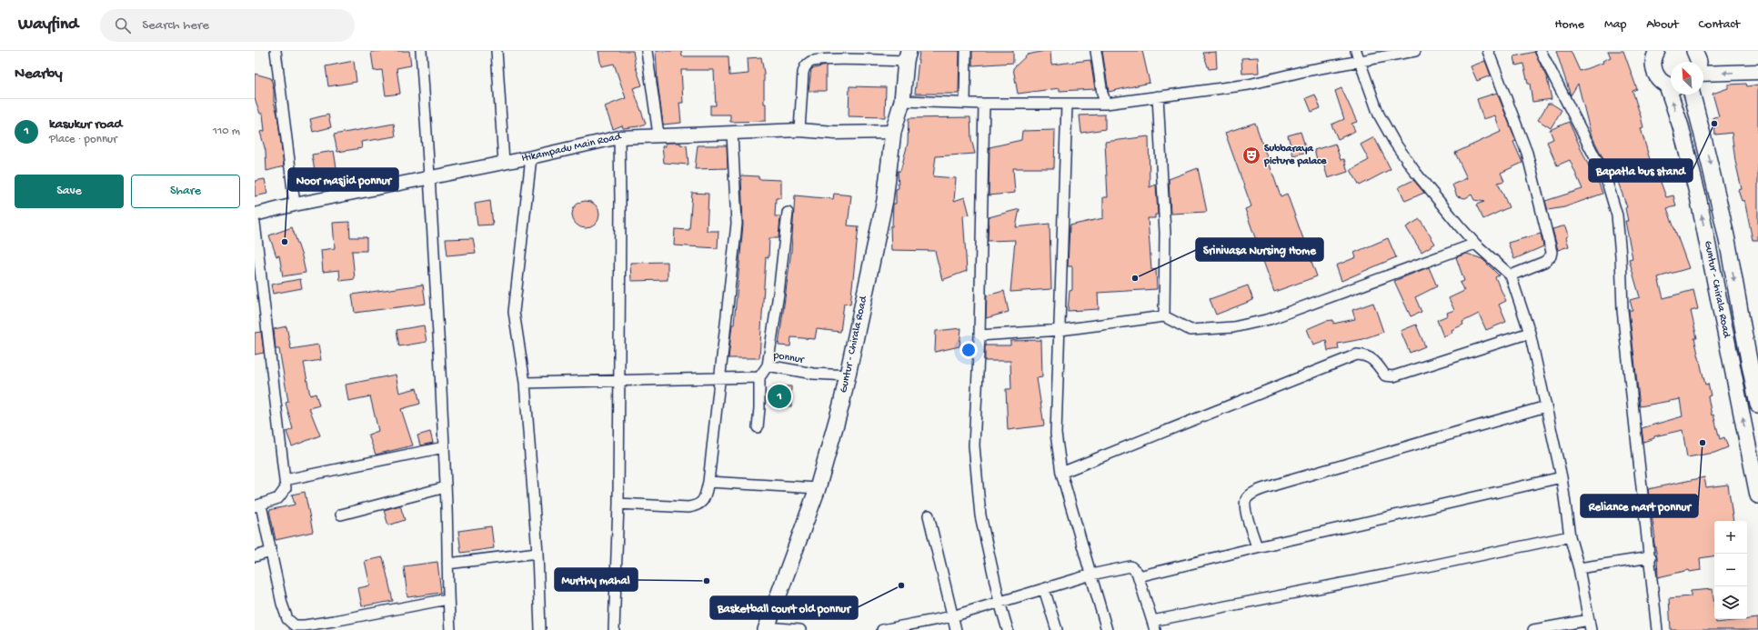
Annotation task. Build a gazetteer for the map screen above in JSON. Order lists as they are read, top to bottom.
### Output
{
  "streets": {
    "main road": ["Guntur - Chirala Road"],
    "street": ["Itikampadu Main Road", "ponnur"]
  },
  "crossings": [
    ["Itikampadu Main Road", "Guntur - Chirala Road"],
    ["Guntur - Chirala Road", "ponnur"]
  ],
  "places": {
    "other": [
      "Bapatla bus stand",
      "Noor masjid ponnur",
      "Srinivasa Nursing Home",
      "Reliance mart ponnur",
      "Murthy mahal",
      "Basketball court old ponnur"
    ],
    "theatre": ["Subbaraya picture palace"]
  },
  "north": "top left",
  "page": {
    "header": "Wayfind",
    "search": "Search here",
    "nav": [
      "Home",
      "Map",
      "About",
      "Contact"
    ],
    "heading": "Nearby",
    "list": [
      {
        "mark": "1",
        "name": "kasukur road",
        "note": "Place · ponnur",
        "value": "110 m"
      }
    ],
    "buttons": ["Save", "Share"],
    "pins": "1",
    "map_buttons": ["+", "−"]
  }
}
